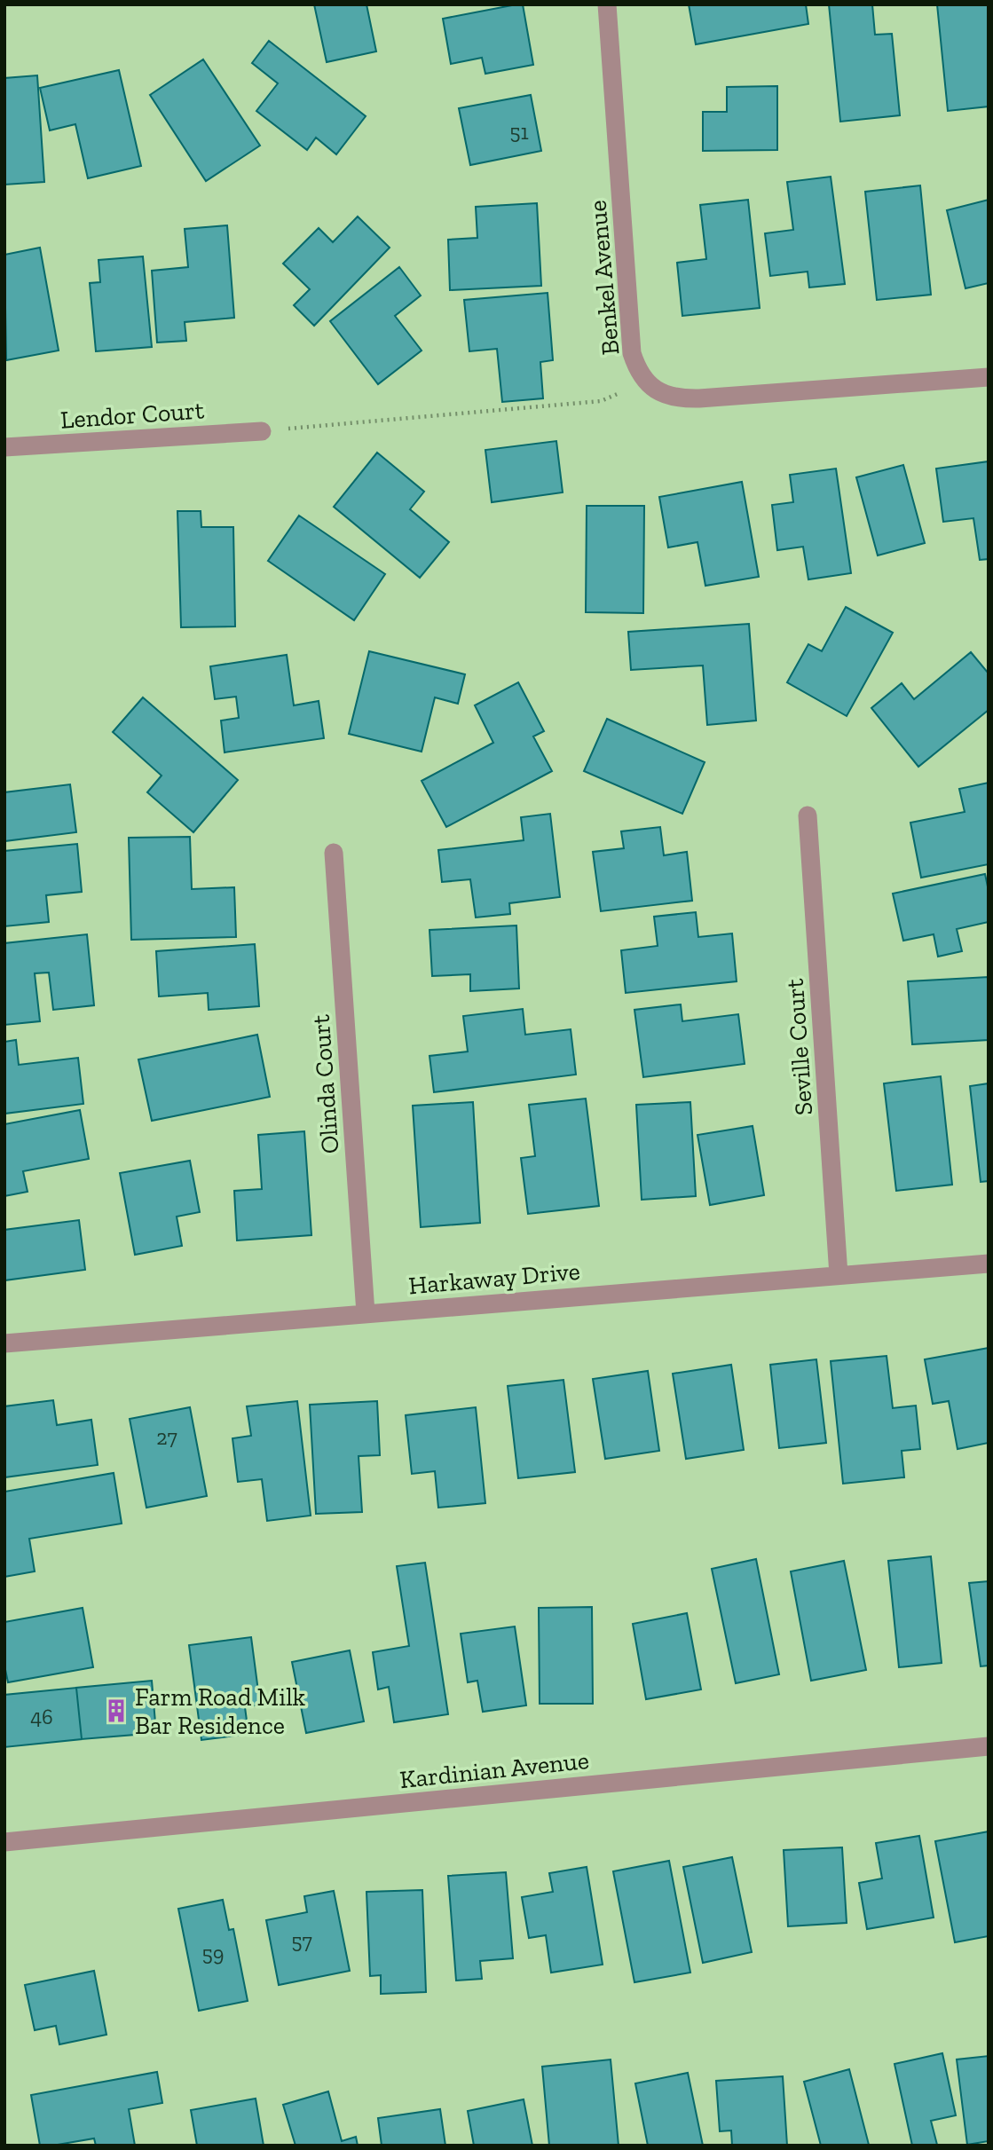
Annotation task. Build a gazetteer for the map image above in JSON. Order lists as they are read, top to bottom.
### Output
{
  "streets": {
    "street": [
      "Benkel Avenue",
      "Lendor Court",
      "Seville Court",
      "Olinda Court",
      "Harkaway Drive",
      "Kardinian Avenue"
    ]
  },
  "crossings": [
    ["Seville Court", "Harkaway Drive"],
    ["Olinda Court", "Harkaway Drive"]
  ],
  "places": {
    "building": ["Farm Road Milk Bar Residence"]
  },
  "house_numbers": [
    "51",
    "27",
    "46",
    "57",
    "59"
  ]
}
